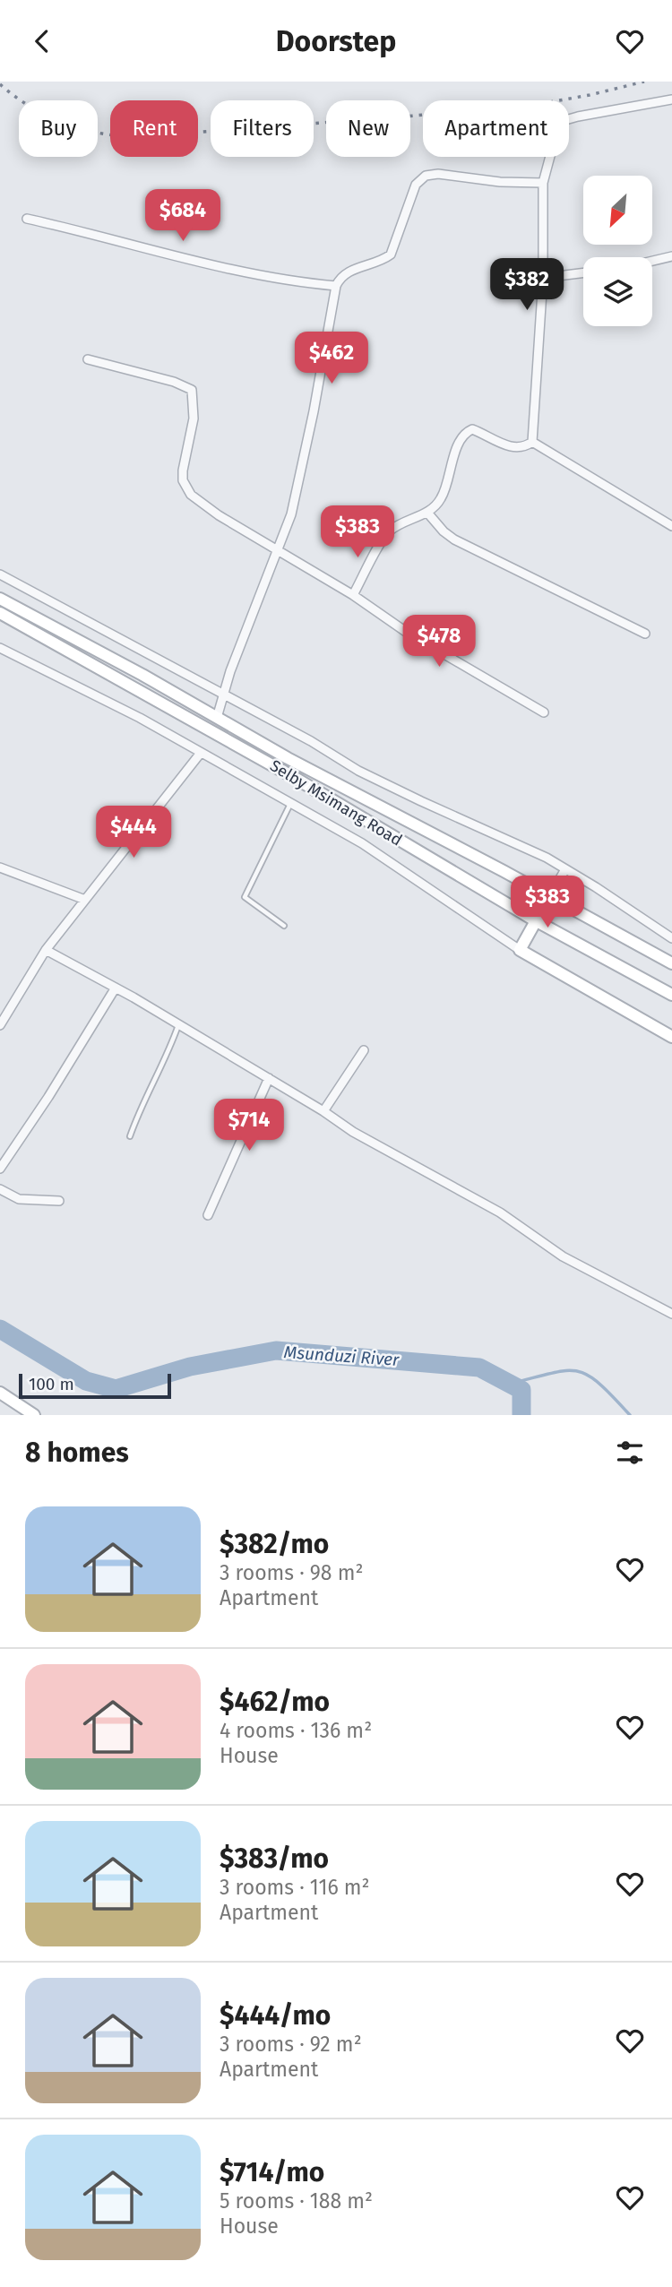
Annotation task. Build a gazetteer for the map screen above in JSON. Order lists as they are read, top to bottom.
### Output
{
  "streets": {
    "main road": ["Selby Msimang Road"]
  },
  "water": ["Msunduzi River"],
  "scale_bar": "100 m",
  "north": "bottom left",
  "page": {
    "header": "Doorstep",
    "chip": [
      "Buy",
      "Rent",
      "Filters",
      "New",
      "Apartment"
    ],
    "price": [
      "$684",
      "$382",
      "$462",
      "$383",
      "$478",
      "$444",
      "$383",
      "$714"
    ],
    "scale": "100 m",
    "heading": "8 homes",
    "list": [
      {
        "name": "$382/mo",
        "note": "3 rooms · 98 m² · Apartment"
      },
      {
        "name": "$462/mo",
        "note": "4 rooms · 136 m² · House"
      },
      {
        "name": "$383/mo",
        "note": "3 rooms · 116 m² · Apartment"
      },
      {
        "name": "$444/mo",
        "note": "3 rooms · 92 m² · Apartment"
      },
      {
        "name": "$714/mo",
        "note": "5 rooms · 188 m² · House"
      }
    ]
  }
}
